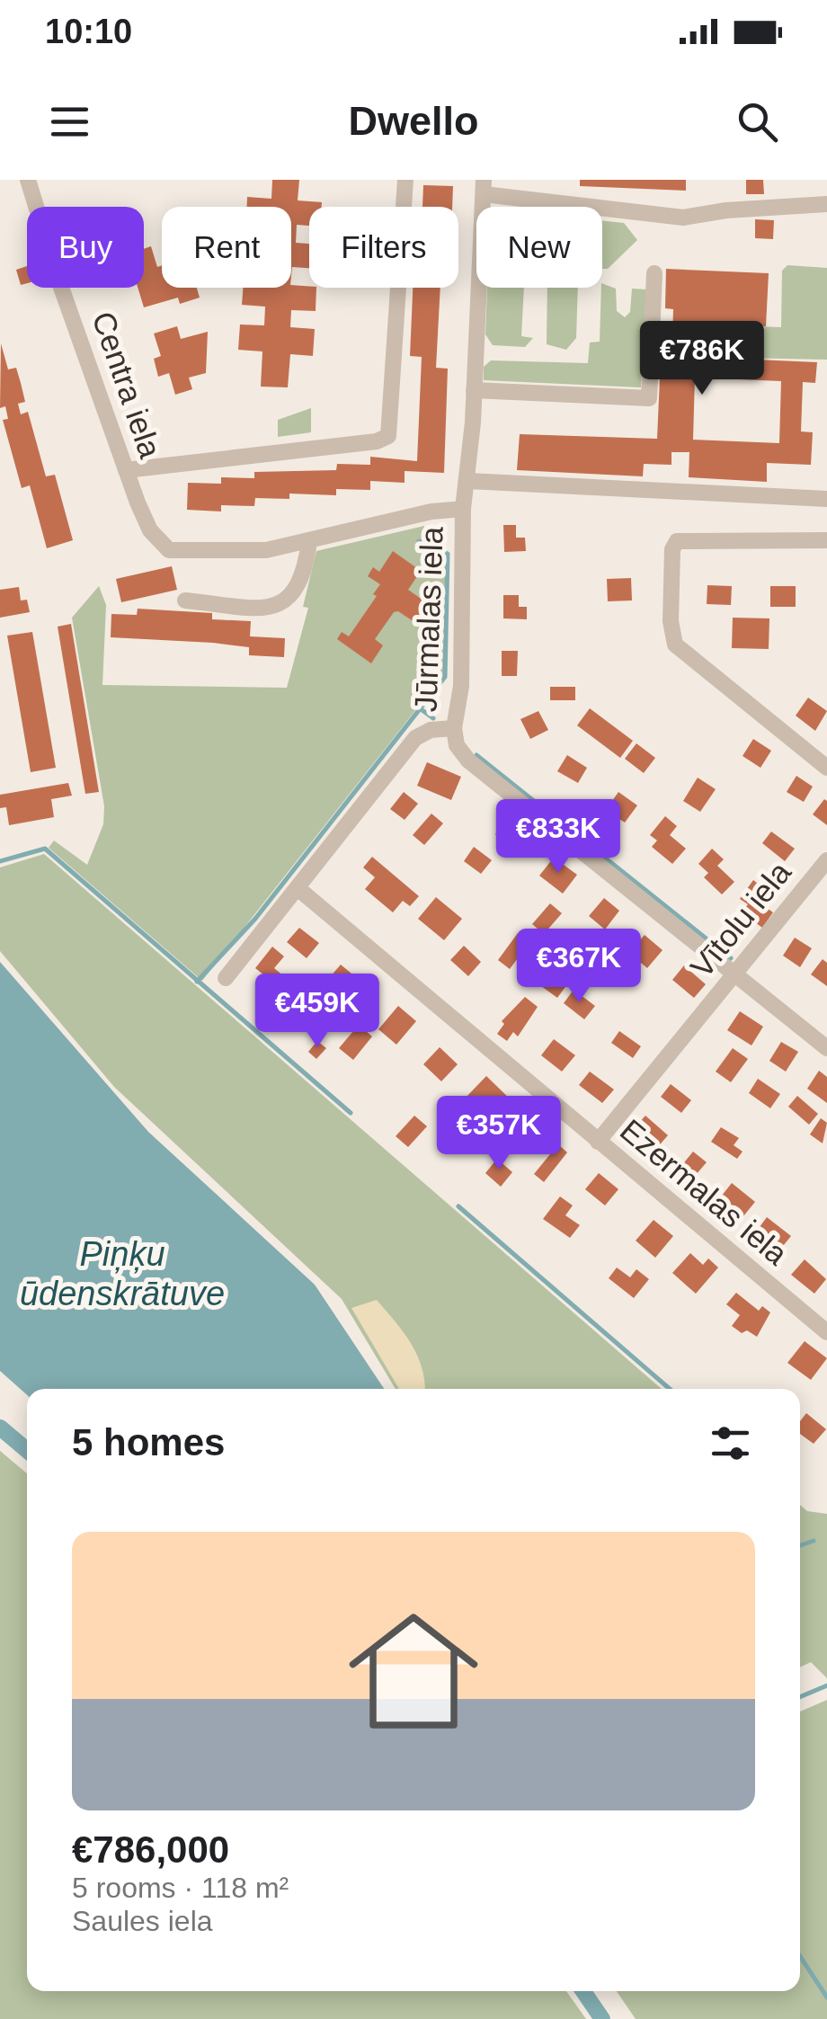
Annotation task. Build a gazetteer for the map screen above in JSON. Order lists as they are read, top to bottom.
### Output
{
  "streets": {
    "street": [
      "Centra iela",
      "Jūrmalas iela",
      "Vītolu iela",
      "Ezermalas iela"
    ]
  },
  "crossings": [
    ["Jūrmalas iela", "Vītolu iela"],
    ["Vītolu iela", "Ezermalas iela"]
  ],
  "water": ["Piņķu ūdenskrātuve"],
  "page": {
    "status": "10:10",
    "header": "Dwello",
    "chip": [
      "Buy",
      "Rent",
      "Filters",
      "New"
    ],
    "price": [
      "€786K",
      "€833K",
      "€367K",
      "€459K",
      "€357K"
    ],
    "heading": "5 homes",
    "list": [
      {
        "name": "€786,000",
        "note": "5 rooms · 118 m² · Saules iela"
      }
    ]
  }
}
